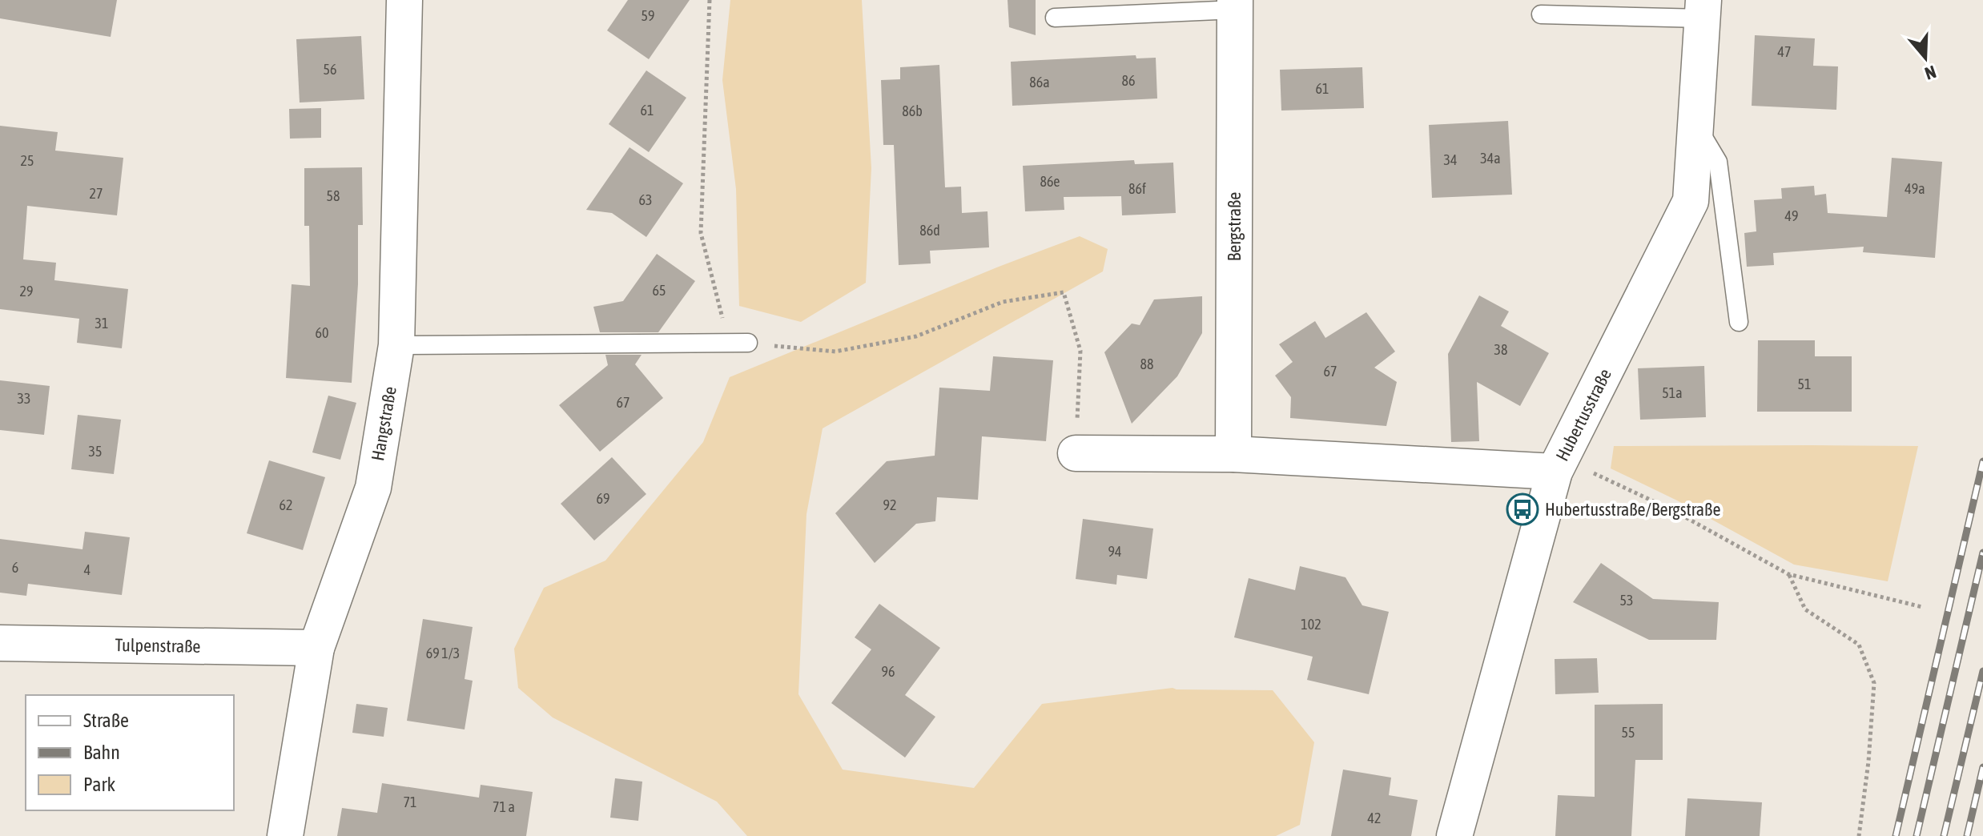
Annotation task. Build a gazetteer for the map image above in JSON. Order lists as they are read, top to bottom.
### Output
{
  "streets": {
    "street": [
      "Bergstraße",
      "Hubertusstraße",
      "Hangstraße",
      "Tulpenstraße"
    ]
  },
  "crossings": [
    ["Hangstraße", "Tulpenstraße"]
  ],
  "places": {
    "bus stop": ["Hubertusstraße/Bergstraße"]
  },
  "house_numbers": [
    "59",
    "47",
    "56",
    "86",
    "86a",
    "61",
    "61",
    "86b",
    "34a",
    "34",
    "25",
    "86e",
    "86f",
    "49a",
    "27",
    "58",
    "63",
    "49",
    "86d",
    "65",
    "29",
    "31",
    "60",
    "38",
    "88",
    "67",
    "51",
    "51a",
    "33",
    "67",
    "35",
    "69",
    "62",
    "92",
    "94",
    "6",
    "4",
    "53",
    "102",
    "69 1/3",
    "96",
    "55",
    "71",
    "71 a",
    "42"
  ],
  "legend": ["Straße", "Bahn", "Park"],
  "north": "bottom"
}
